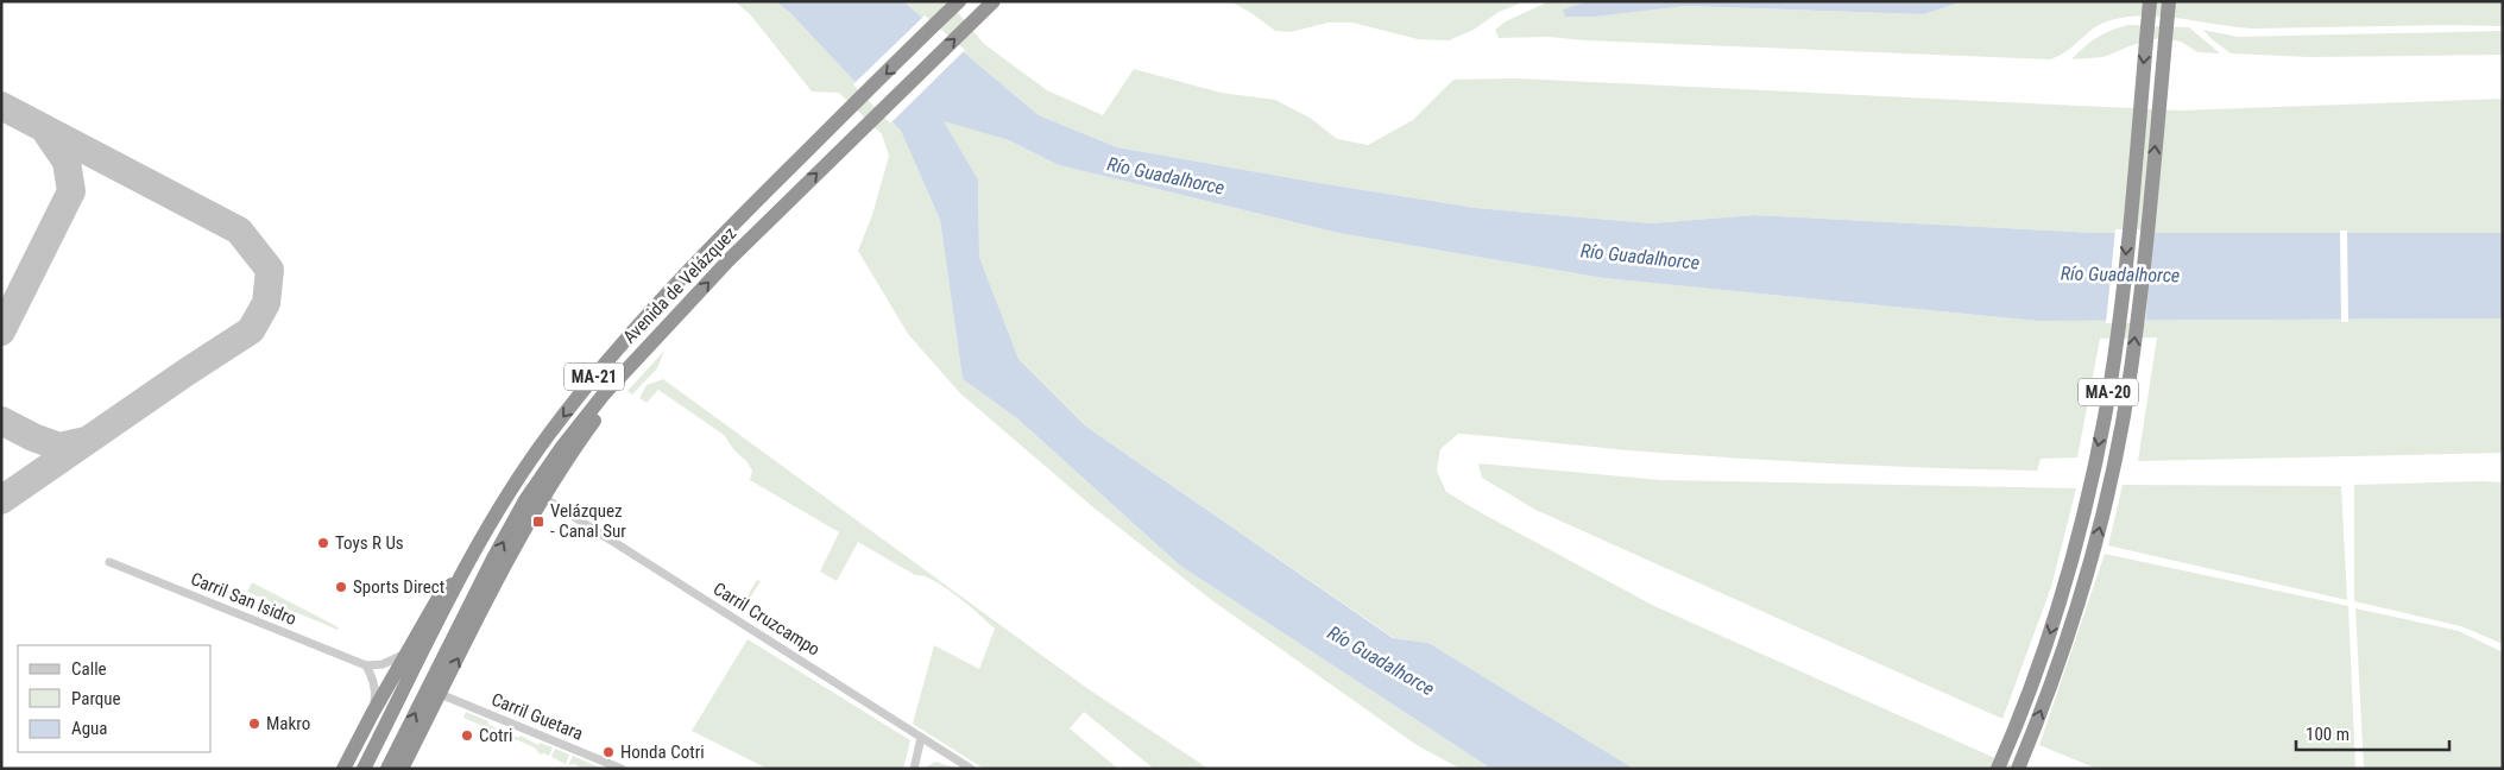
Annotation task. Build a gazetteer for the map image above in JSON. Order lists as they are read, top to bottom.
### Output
{
  "streets": {
    "highway": ["Avenida de Velázquez", "MA-21", "MA-20"],
    "street": ["Carril San Isidro", "Carril Cruzcampo", "Carril Guetara"]
  },
  "water": ["Río Guadalhorce"],
  "places": {
    "transit": ["Velázquez - Canal Sur"],
    "other": [
      "Toys R Us",
      "Sports Direct",
      "Makro",
      "Cotri",
      "Honda Cotri"
    ]
  },
  "legend": ["Calle", "Parque", "Agua"],
  "scale_bar": "100 m"
}
